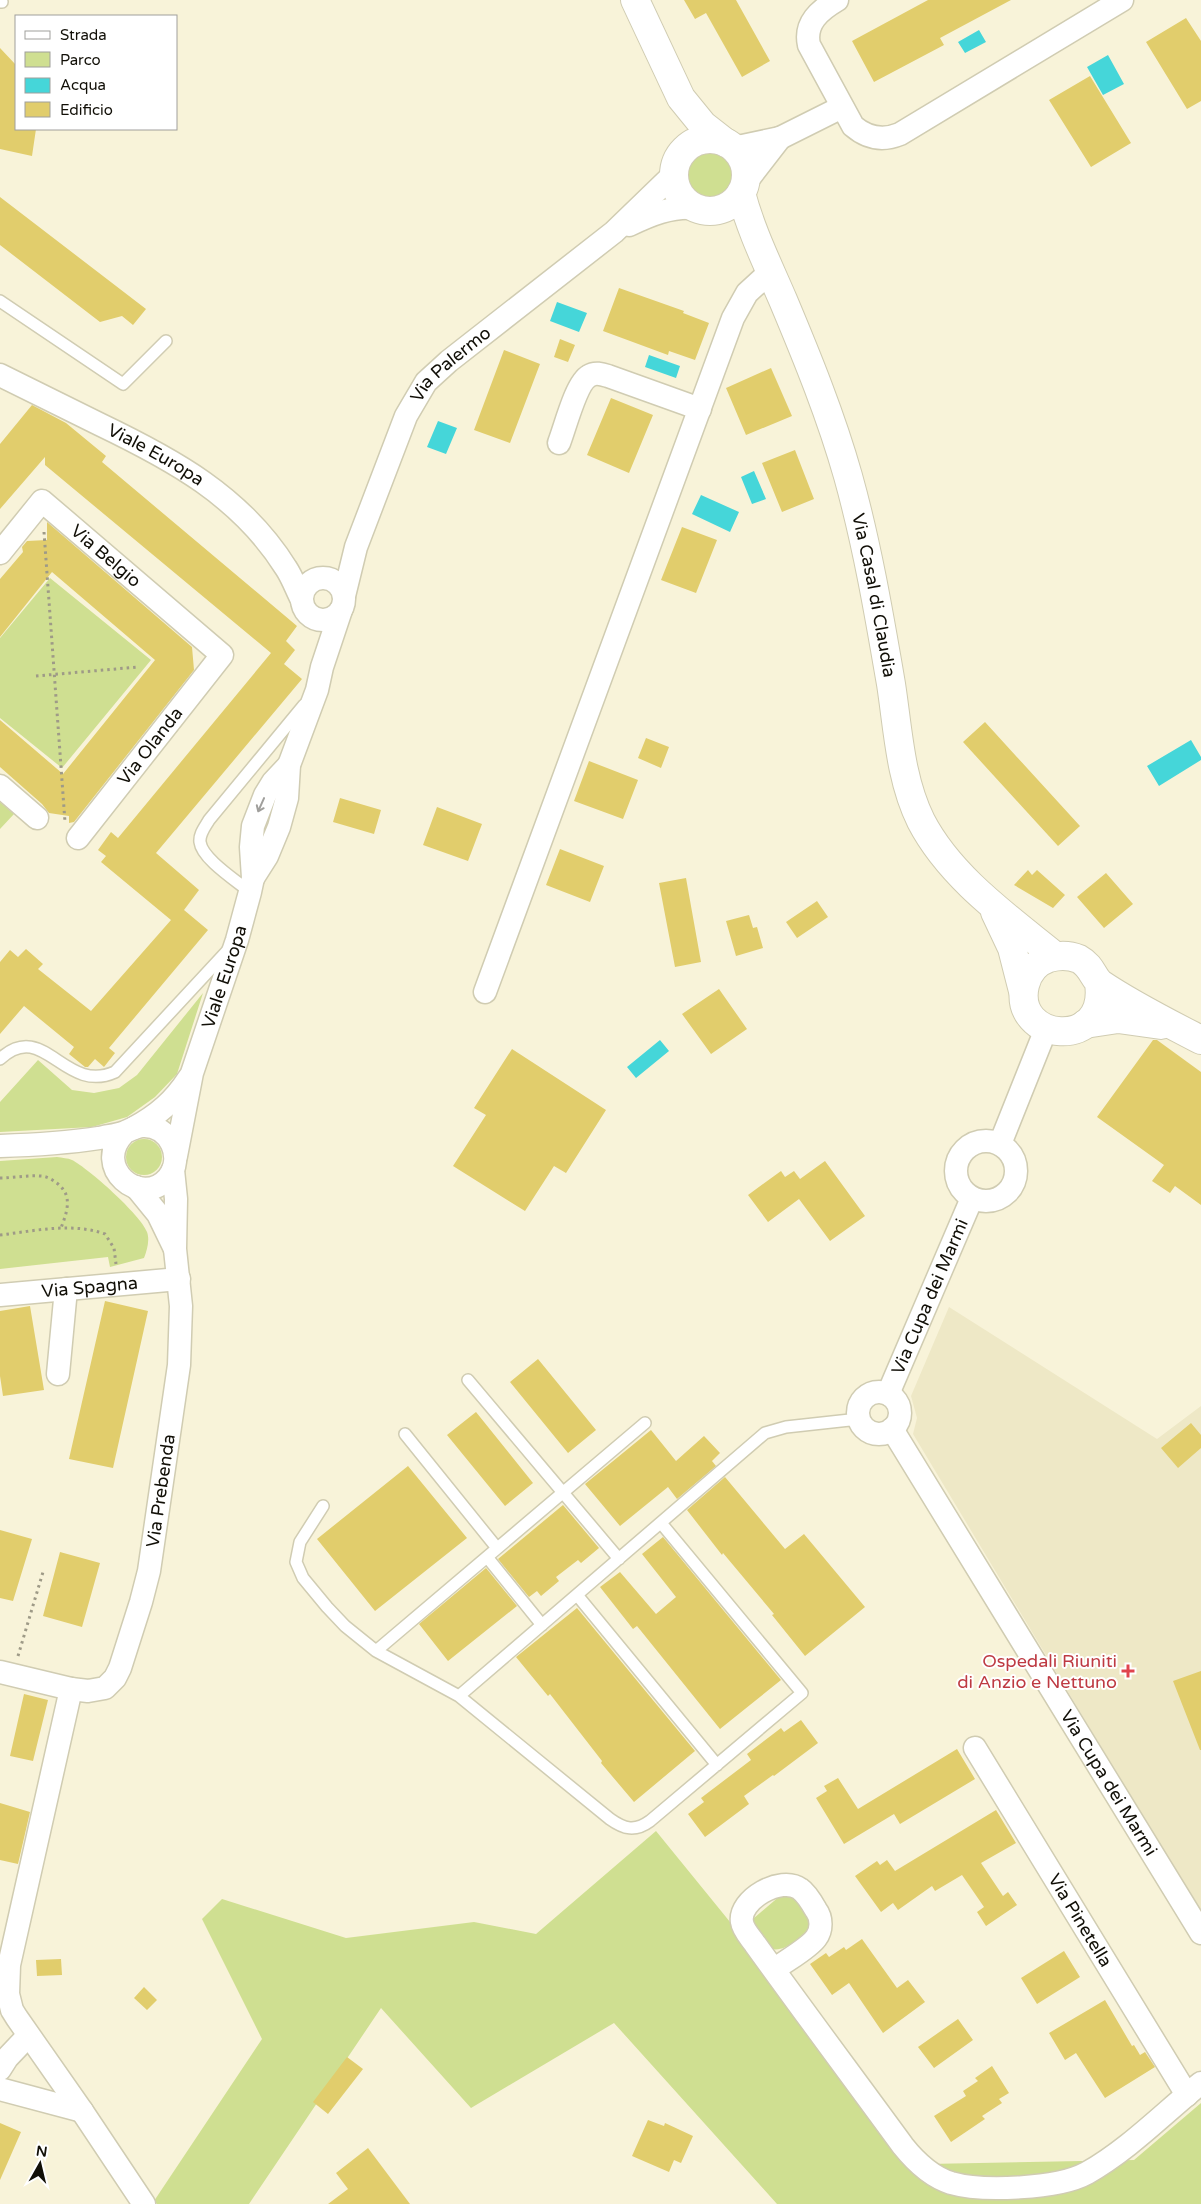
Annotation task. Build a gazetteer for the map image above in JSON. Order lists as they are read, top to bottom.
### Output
{
  "streets": {
    "street": [
      "Via Palermo",
      "Viale Europa",
      "Via Belgio",
      "Via Casal di Claudia",
      "Via Olanda",
      "Via Spagna",
      "Via Cupa dei Marmi",
      "Via Prebenda",
      "Via Pinetella"
    ]
  },
  "crossings": [
    ["Via Palermo", "Viale Europa"],
    ["Via Palermo", "Via Casal di Claudia"],
    ["Viale Europa", "Via Prebenda"],
    ["Via Belgio", "Via Olanda"],
    ["Via Spagna", "Via Prebenda"]
  ],
  "places": {
    "health": ["Ospedali Riuniti di Anzio e Nettuno"]
  },
  "legend": [
    "Strada",
    "Parco",
    "Acqua",
    "Edificio"
  ],
  "north": "top"
}
